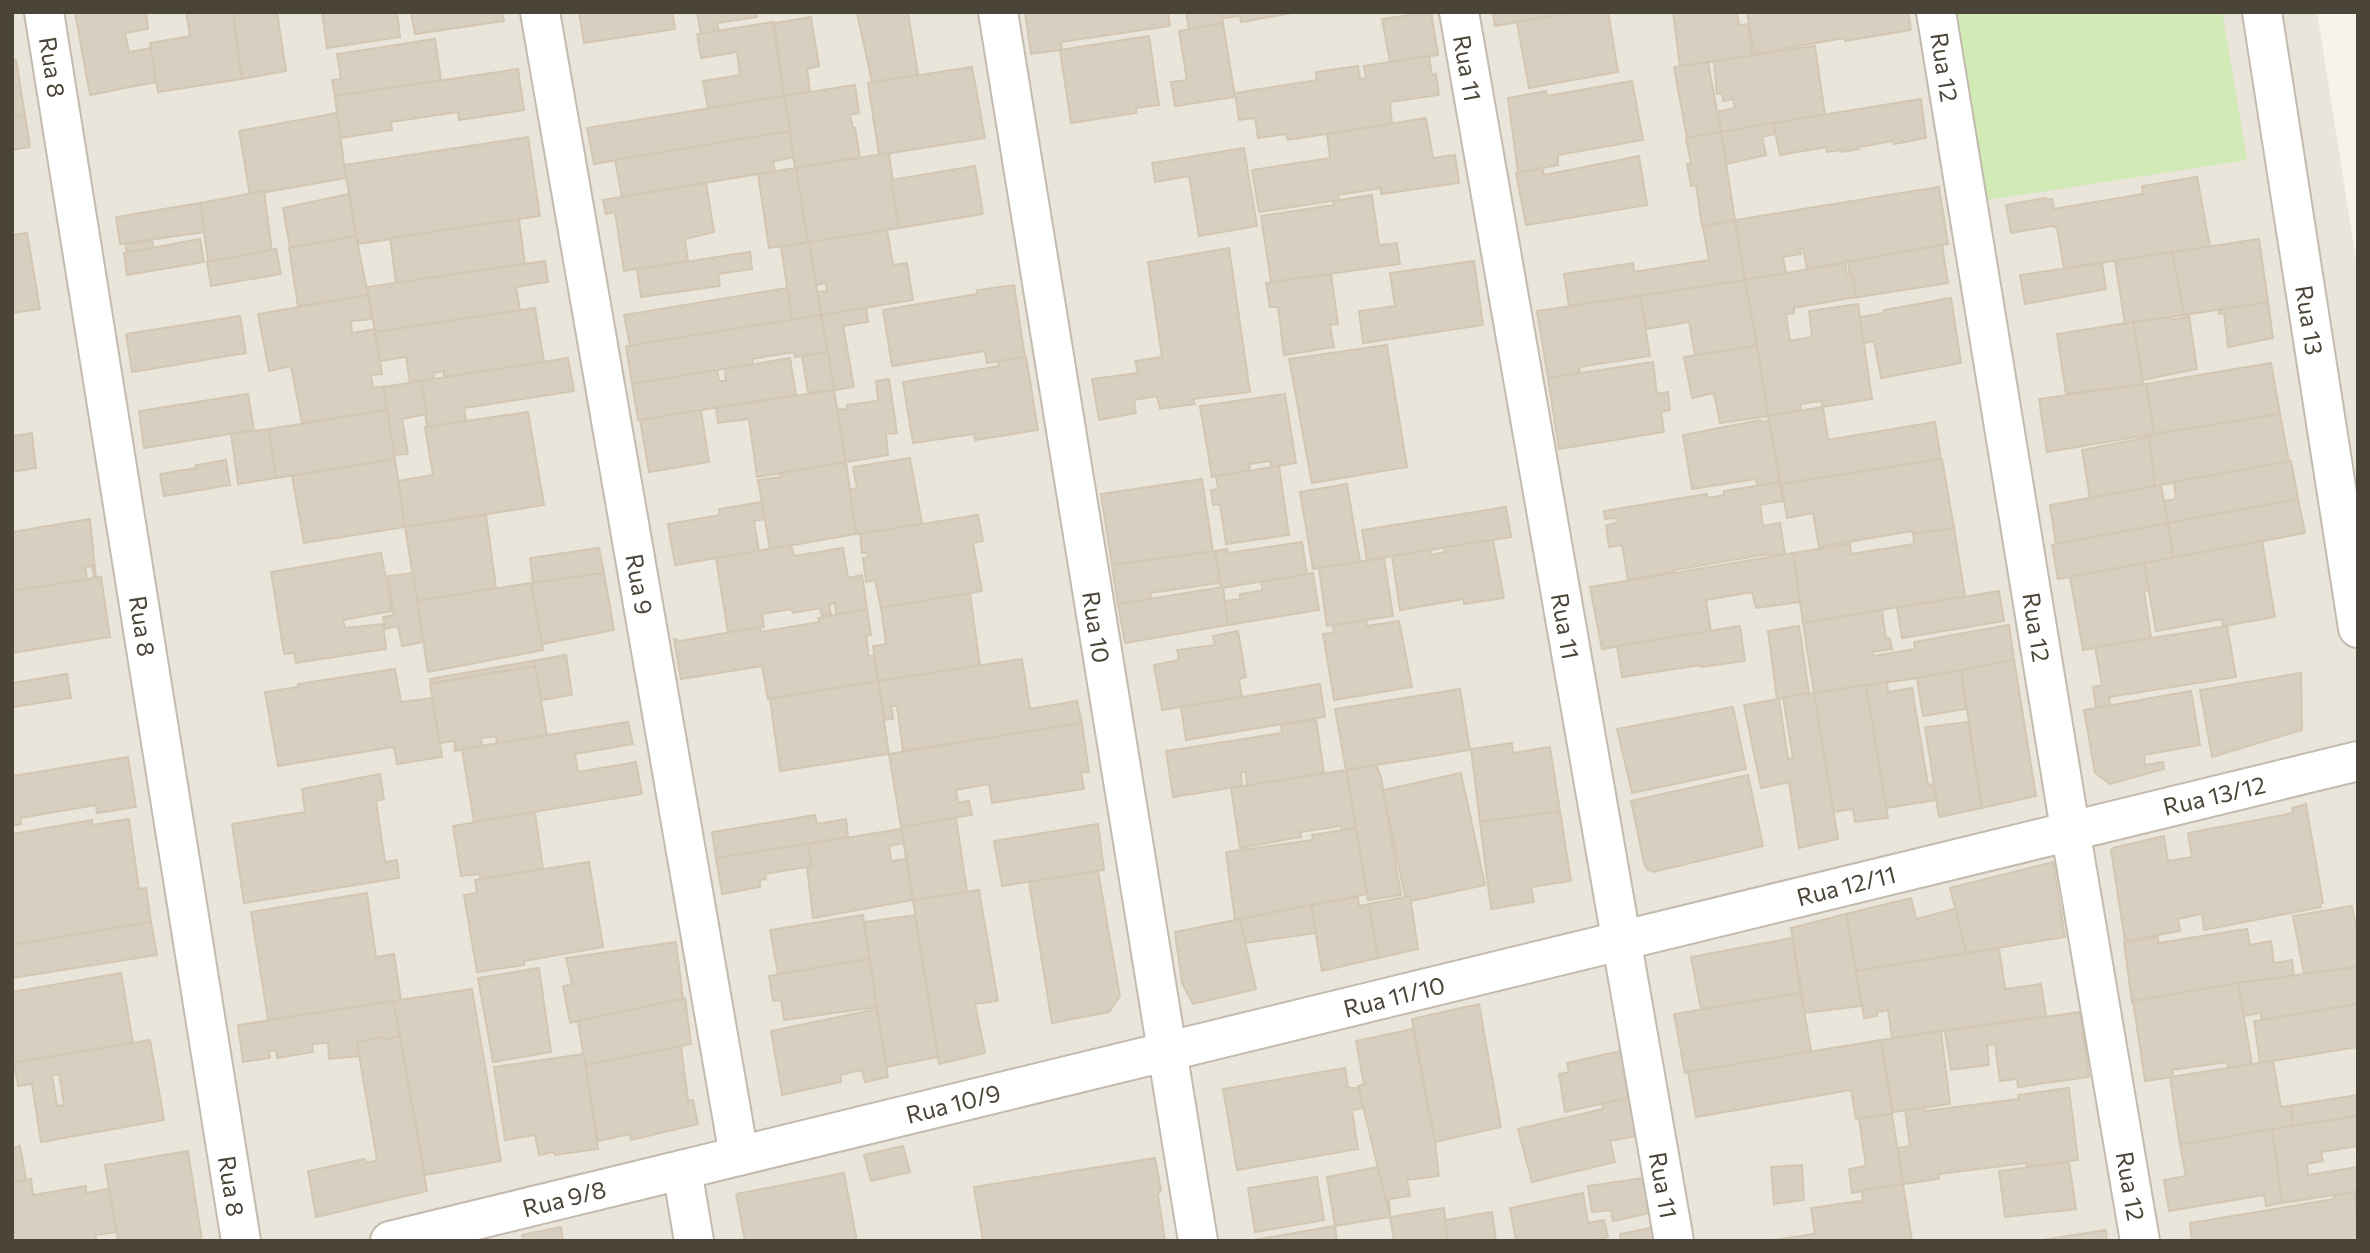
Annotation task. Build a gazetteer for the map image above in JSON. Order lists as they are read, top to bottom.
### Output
{
  "streets": {
    "street": [
      "Rua 8",
      "Rua 12",
      "Rua 11",
      "Rua 13",
      "Rua 9",
      "Rua 10",
      "Rua 13/12",
      "Rua 12/11",
      "Rua 11/10",
      "Rua 10/9",
      "Rua 9/8"
    ]
  },
  "crossings": [
    ["Rua 12", "Rua 13/12"],
    ["Rua 12", "Rua 12/11"],
    ["Rua 11", "Rua 12/11"],
    ["Rua 11", "Rua 11/10"],
    ["Rua 9", "Rua 10/9"],
    ["Rua 9", "Rua 9/8"],
    ["Rua 10", "Rua 11/10"],
    ["Rua 10", "Rua 10/9"],
    ["Rua 13/12", "Rua 12/11"],
    ["Rua 12/11", "Rua 11/10"],
    ["Rua 11/10", "Rua 10/9"],
    ["Rua 10/9", "Rua 9/8"]
  ]
}
